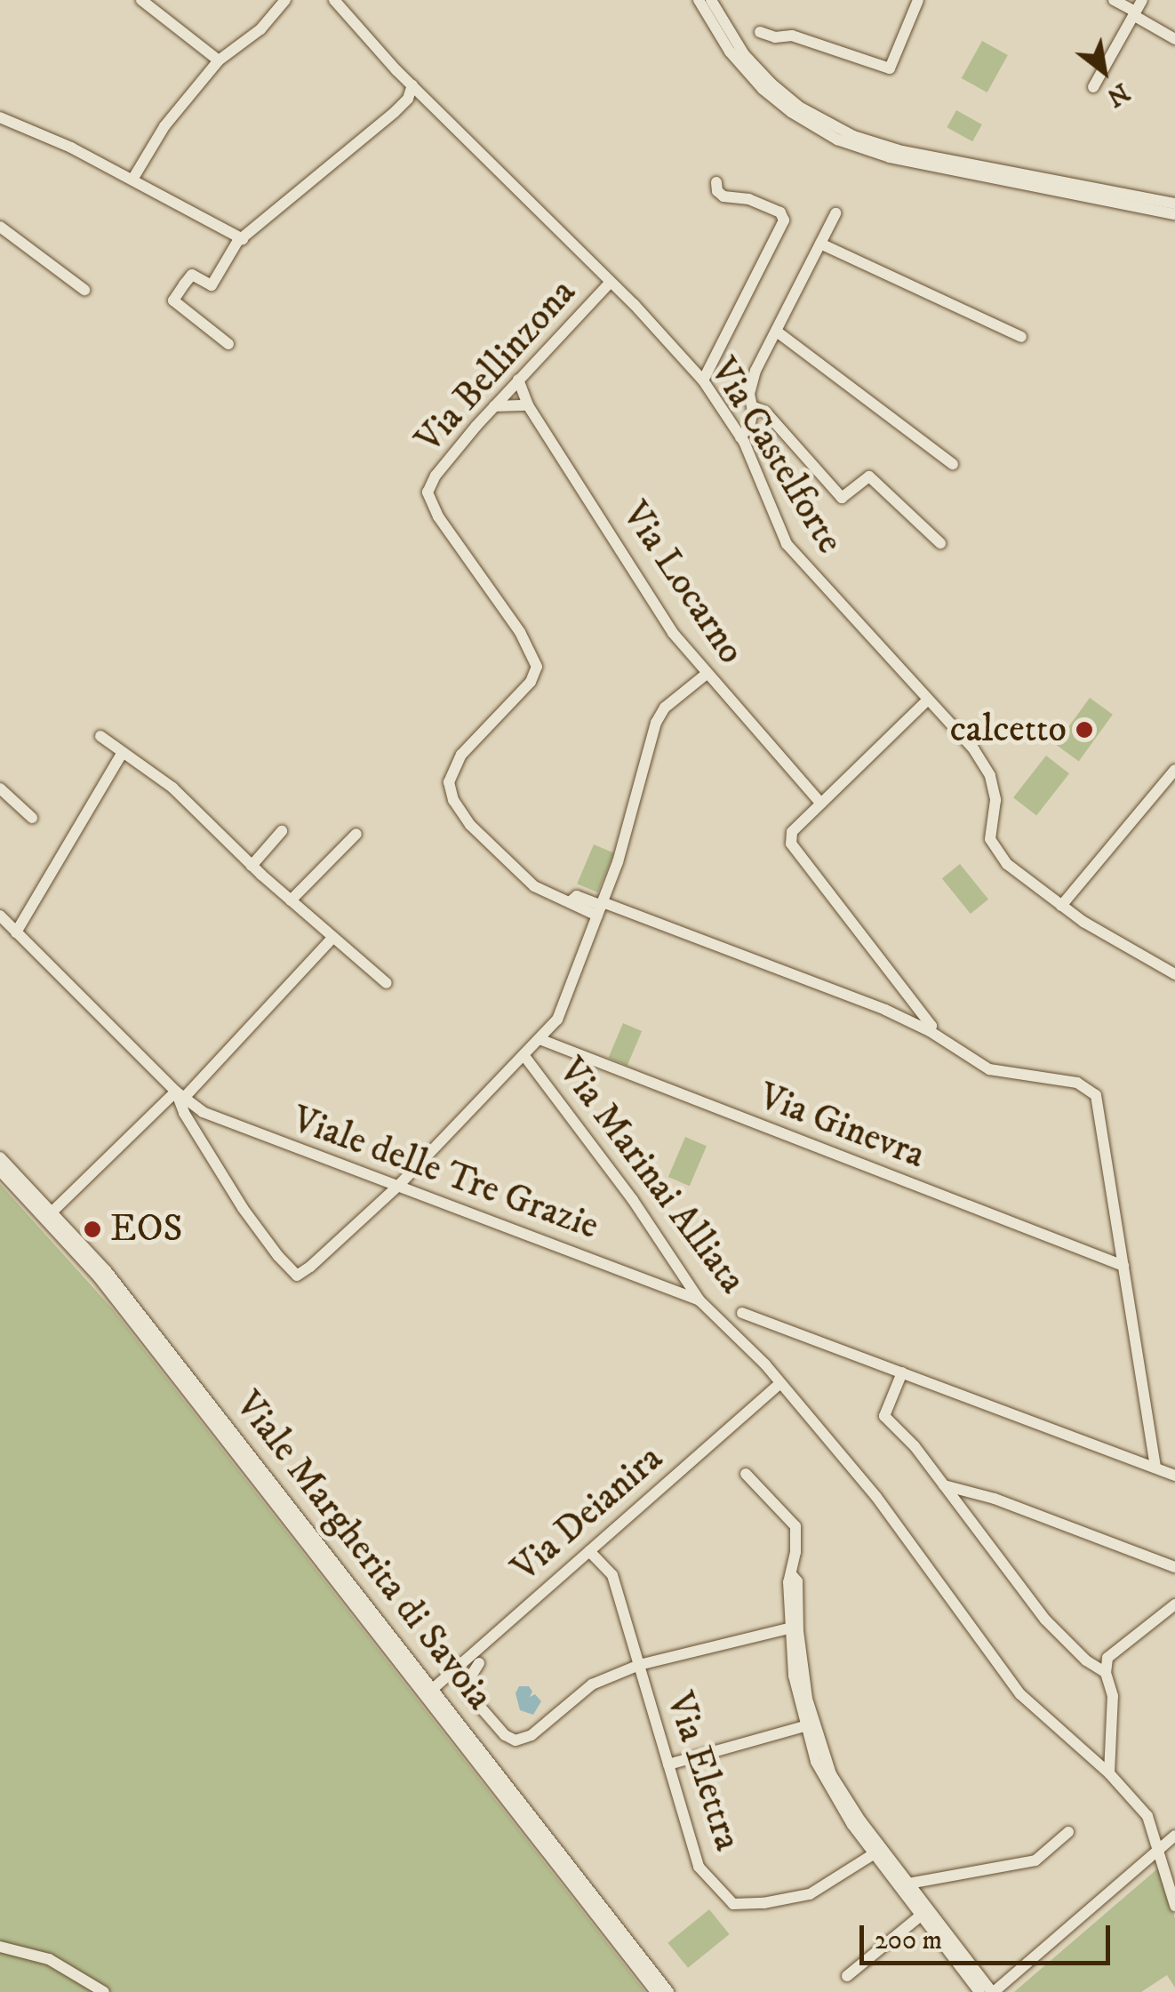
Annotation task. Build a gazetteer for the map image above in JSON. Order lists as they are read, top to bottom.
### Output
{
  "streets": {
    "street": [
      "Via Bellinzona",
      "Via Castelforte",
      "Via Locarno",
      "Via Ginevra",
      "Viale delle Tre Grazie",
      "Via Marinai Alliata",
      "Via Deianira",
      "Viale Margherita di Savoia",
      "Via Elettra"
    ]
  },
  "crossings": [
    ["Via Bellinzona", "Via Castelforte"],
    ["Via Bellinzona", "Via Locarno"],
    ["Via Bellinzona", "Via Ginevra"],
    ["Viale delle Tre Grazie", "Via Marinai Alliata"],
    ["Via Marinai Alliata", "Via Deianira"],
    ["Via Deianira", "Viale Margherita di Savoia"],
    ["Via Deianira", "Via Elettra"]
  ],
  "places": ["calcetto", "EOS"],
  "scale_bar": "200 m",
  "north": "bottom right"
}
